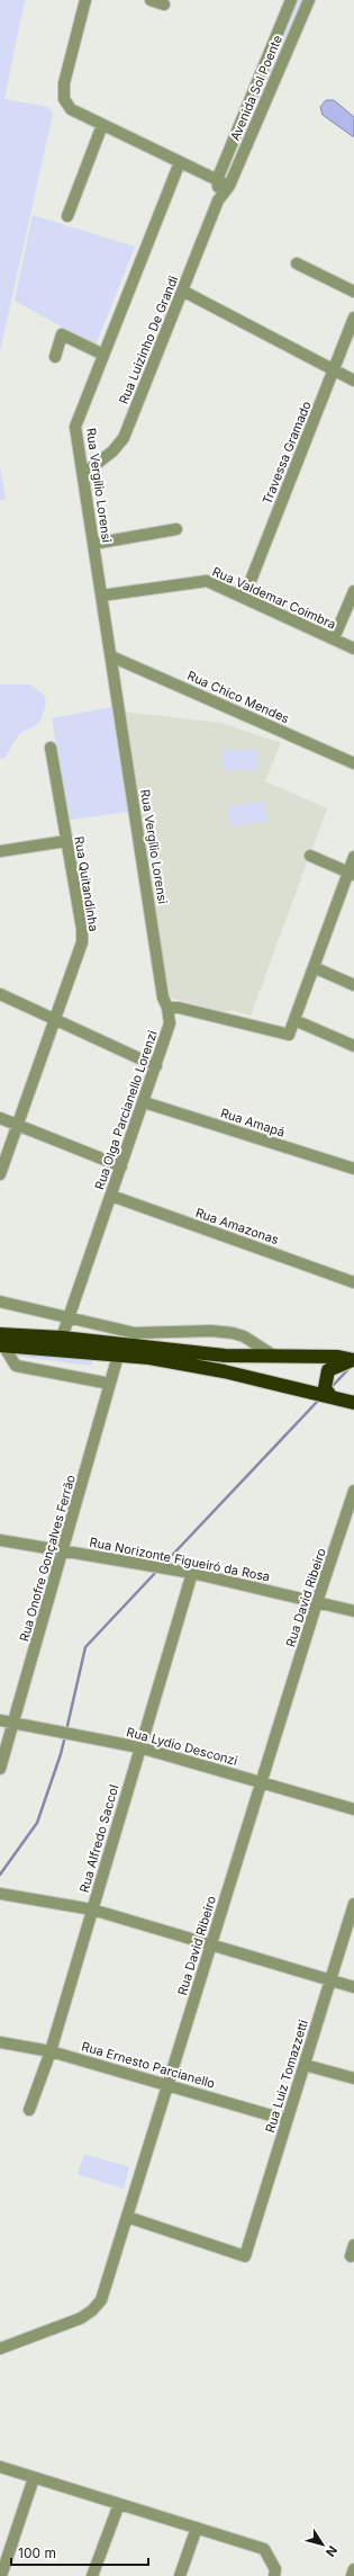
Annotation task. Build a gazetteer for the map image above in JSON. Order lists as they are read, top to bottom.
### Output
{
  "streets": {
    "street": [
      "Avenida Sol Poente",
      "Rua Luizinho De Grandi",
      "Travessa Gramado",
      "Rua Vergílio Lorensi",
      "Rua Valdemar Coimbra",
      "Rua Chico Mendes",
      "Rua Quitandinha",
      "Rua Olga Parcianello Lorenzi",
      "Rua Amapá",
      "Rua Amazonas",
      "Rua Onofre Gonçalves Ferrão",
      "Rua Norizonte Figueiró da Rosa",
      "Rua David Ribeiro",
      "Rua Lydio Desconzi",
      "Rua Alfredo Saccol",
      "Rua Ernesto Parcianello",
      "Rua Luiz Tomazzetti"
    ]
  },
  "crossings": [
    ["Avenida Sol Poente", "Rua Luizinho De Grandi"],
    ["Rua Luizinho De Grandi", "Rua Vergílio Lorensi"],
    ["Travessa Gramado", "Rua Valdemar Coimbra"],
    ["Rua Vergílio Lorensi", "Rua Valdemar Coimbra"],
    ["Rua Vergílio Lorensi", "Rua Chico Mendes"],
    ["Rua Vergílio Lorensi", "Rua Olga Parcianello Lorenzi"],
    ["Rua Olga Parcianello Lorenzi", "Rua Amapá"],
    ["Rua Olga Parcianello Lorenzi", "Rua Amazonas"],
    ["Rua Onofre Gonçalves Ferrão", "Rua Norizonte Figueiró da Rosa"],
    ["Rua Onofre Gonçalves Ferrão", "Rua Lydio Desconzi"],
    ["Rua Norizonte Figueiró da Rosa", "Rua David Ribeiro"],
    ["Rua Norizonte Figueiró da Rosa", "Rua Alfredo Saccol"],
    ["Rua David Ribeiro", "Rua Lydio Desconzi"],
    ["Rua David Ribeiro", "Rua Ernesto Parcianello"],
    ["Rua David Ribeiro", "Rua Luiz Tomazzetti"],
    ["Rua Lydio Desconzi", "Rua Alfredo Saccol"],
    ["Rua Alfredo Saccol", "Rua Ernesto Parcianello"],
    ["Rua Ernesto Parcianello", "Rua Luiz Tomazzetti"]
  ],
  "scale_bar": "100 m",
  "north": "bottom right"
}
